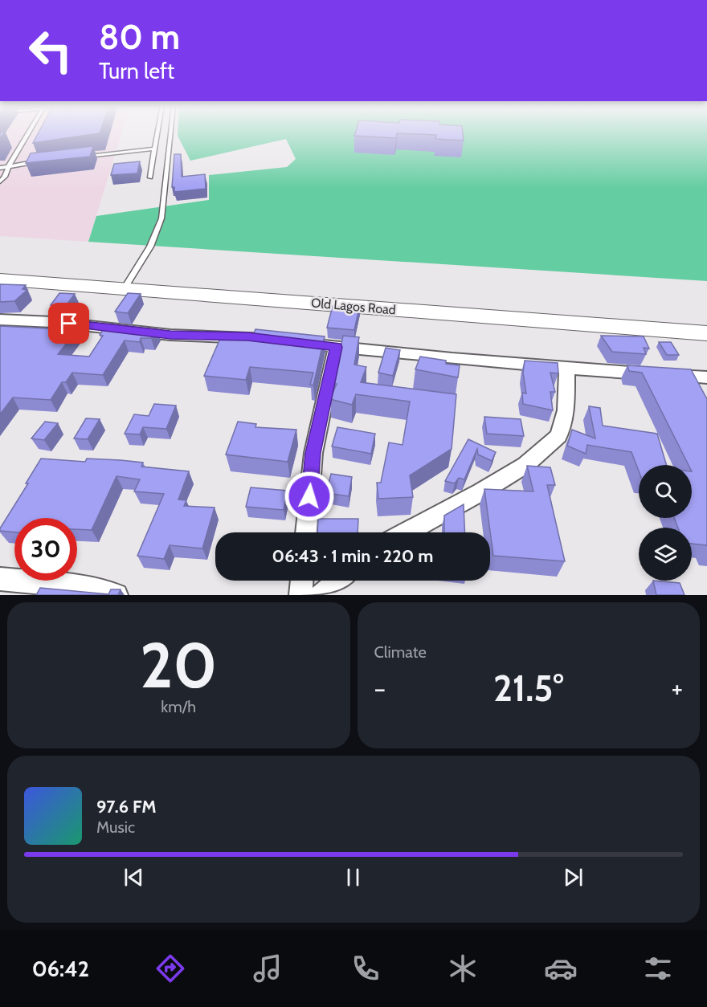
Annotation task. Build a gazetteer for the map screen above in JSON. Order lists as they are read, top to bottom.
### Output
{
  "streets": {
    "main road": ["Old Lagos Road"]
  },
  "page": {
    "turn": ["80 m", "Turn left"],
    "limit": "30",
    "trip": "06:43 · 1 min · 220 m",
    "tile": [
      ["20", "km/h"],
      "Climate"
    ],
    "heat": ["−", "21.5°", "+"],
    "song": ["97.6 FM", "Music"],
    "tabs": "06:42"
  }
}
